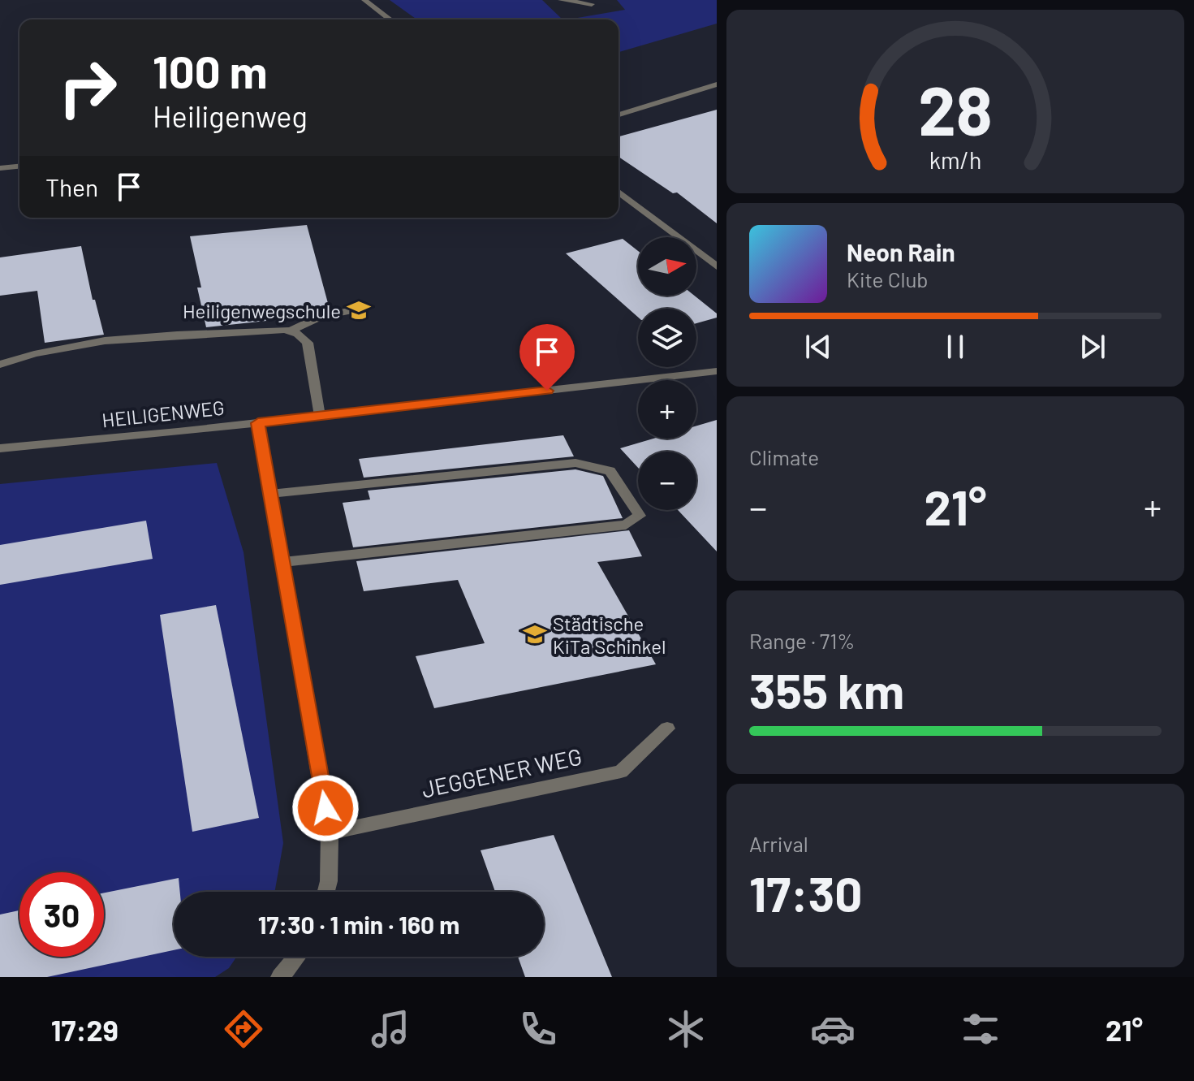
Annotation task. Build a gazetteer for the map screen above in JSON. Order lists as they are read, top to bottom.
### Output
{
  "streets": {
    "street": ["HEILIGENWEG", "JEGGENER WEG"]
  },
  "places": {
    "school or university": ["Heiligenwegschule", "Städtische KiTa Schinkel"]
  },
  "north": "right",
  "page": {
    "turn": ["100 m", "Heiligenweg"],
    "then": "Then",
    "song": ["Neon Rain", "Kite Club"],
    "map_buttons": ["+", "−"],
    "tile": [
      "Climate",
      ["Range · 71%", "355 km"],
      ["Arrival", "17:30"]
    ],
    "heat": ["−", "21°", "+"],
    "limit": "30",
    "trip": "17:30 · 1 min · 160 m",
    "tabs": ["17:29", "21°"],
    "gauge": ["28", "km/h"]
  }
}
